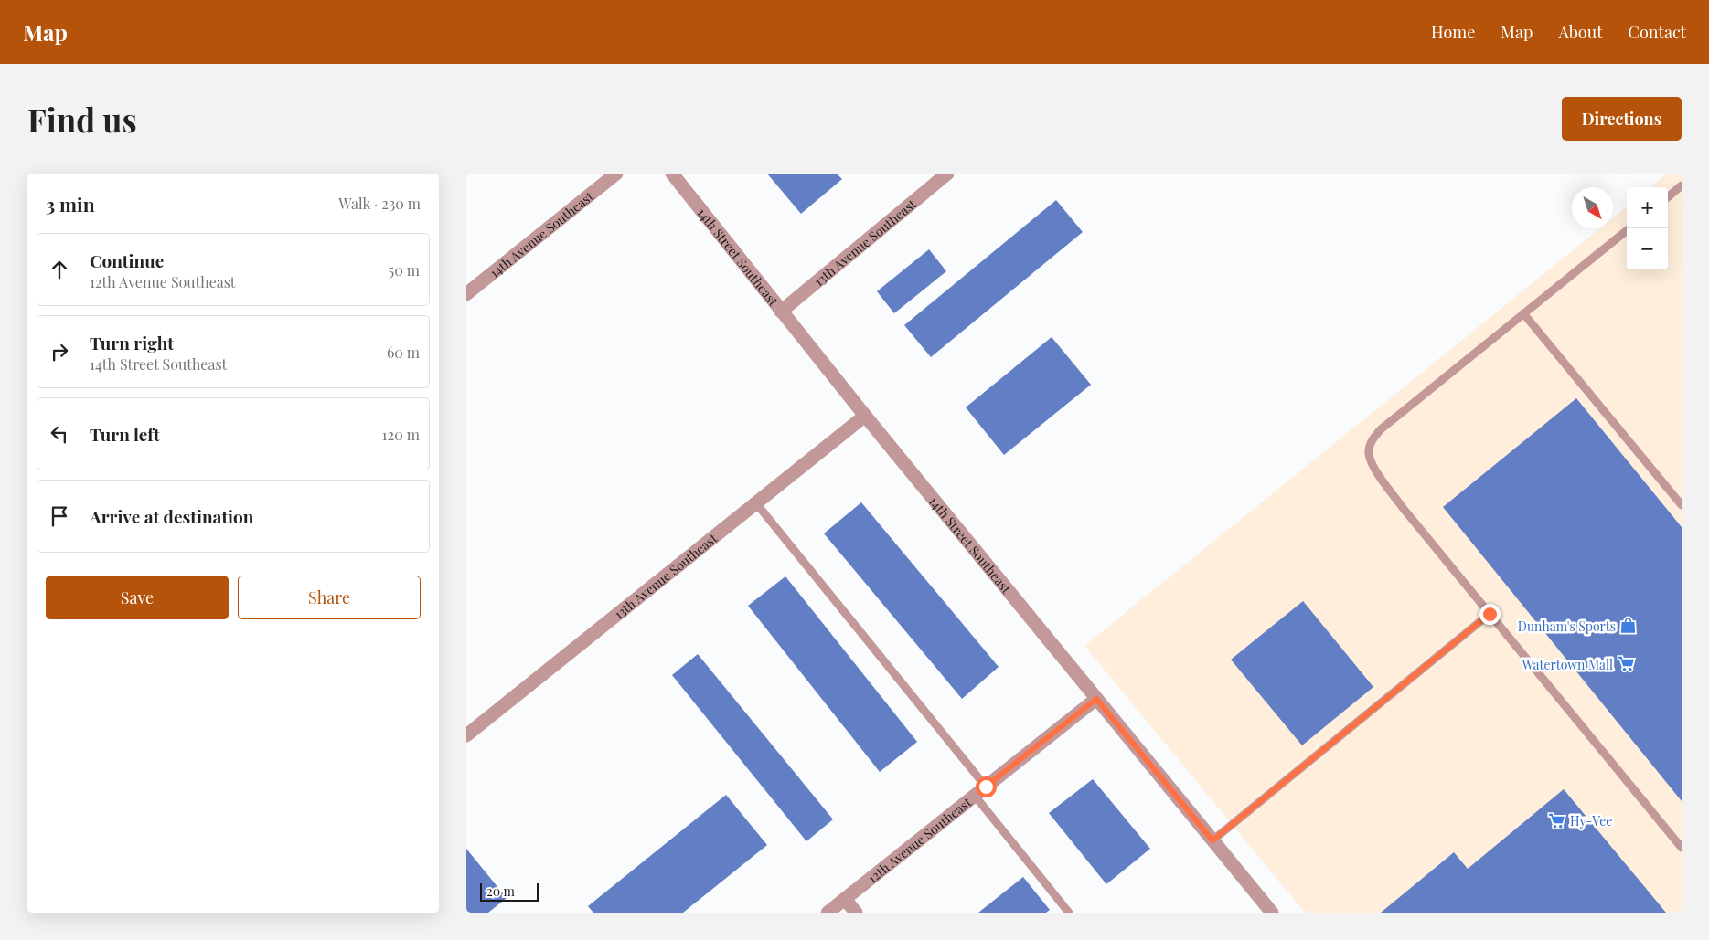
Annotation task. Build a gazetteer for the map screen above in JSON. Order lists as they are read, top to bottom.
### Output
{
  "streets": {
    "street": [
      "14th Avenue Southeast",
      "13th Avenue Southeast",
      "14th Street Southeast",
      "12th Avenue Southeast"
    ]
  },
  "crossings": [
    ["13th Avenue Southeast", "14th Street Southeast"],
    ["14th Street Southeast", "12th Avenue Southeast"]
  ],
  "places": {
    "shop": ["Dunham's Sports"],
    "supermarket": ["Watertown Mall", "Hy-Vee"]
  },
  "scale_bar": "20 m",
  "north": "bottom right",
  "page": {
    "header": "Map",
    "nav": [
      "Home",
      "Map",
      "About",
      "Contact"
    ],
    "buttons": [
      "Directions",
      ["Save", "Share"]
    ],
    "title": "Find us",
    "heading": ["3 min", "Walk · 230 m"],
    "map_buttons": ["+", "−"],
    "list": [
      ["Continue", "12th Avenue Southeast", "50 m"],
      ["Turn right", "14th Street Southeast", "60 m"],
      ["Turn left", "120 m"],
      "Arrive at destination"
    ],
    "scale": "20 m"
  }
}
